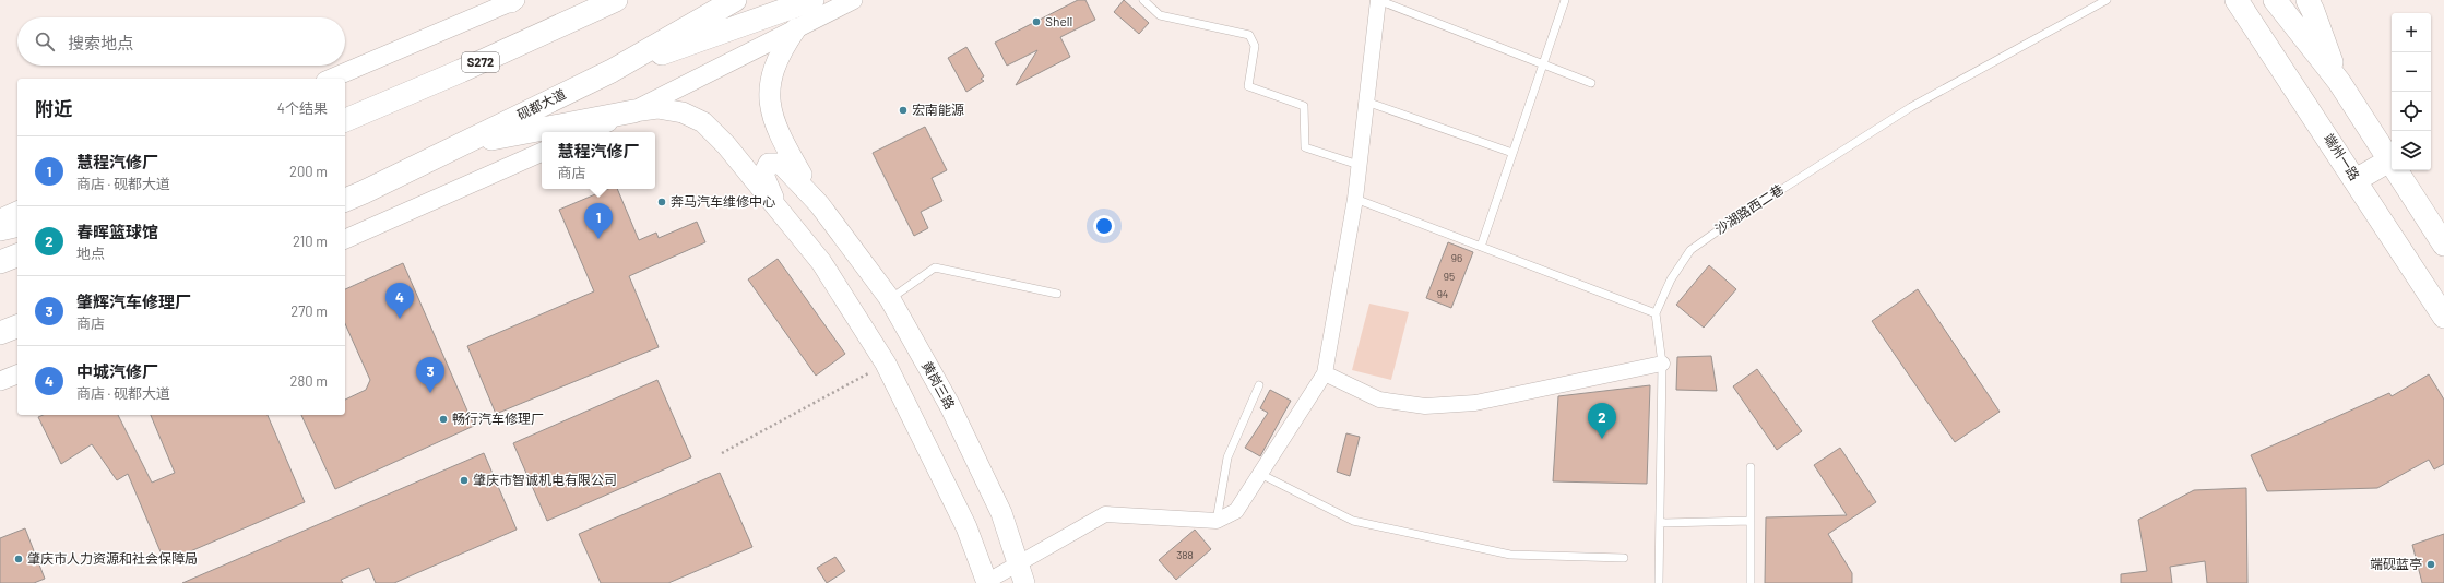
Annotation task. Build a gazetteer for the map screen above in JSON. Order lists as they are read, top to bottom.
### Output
{
  "streets": {
    "main road": [
      "S272",
      "砚都大道",
      "端州一路",
      "黄岗三路"
    ],
    "lane": ["沙湖路西二巷"]
  },
  "places": [
    "Shell",
    "宏南能源",
    "奔马汽车维修中心",
    "畅行汽车修理厂",
    "肇庆市智诚机电有限公司",
    "肇庆市人力资源和社会保障局",
    "端砚蓝亭"
  ],
  "house_numbers": [
    "96",
    "95",
    "94",
    "388"
  ],
  "page": {
    "map_buttons": ["+", "−"],
    "search": "搜索地点",
    "heading": ["附近", "4个结果"],
    "popup": ["慧程汽修厂", "商店"],
    "list": [
      {
        "mark": "1",
        "name": "慧程汽修厂",
        "note": "商店 · 砚都大道",
        "value": "200 m"
      },
      {
        "mark": "2",
        "name": "春晖篮球馆",
        "note": "地点",
        "value": "210 m"
      },
      {
        "mark": "3",
        "name": "肇辉汽车修理厂",
        "note": "商店",
        "value": "270 m"
      },
      {
        "mark": "4",
        "name": "中城汽修厂",
        "note": "商店 · 砚都大道",
        "value": "280 m"
      }
    ],
    "pins": [
      "1",
      "4",
      "3",
      "2"
    ]
  }
}
